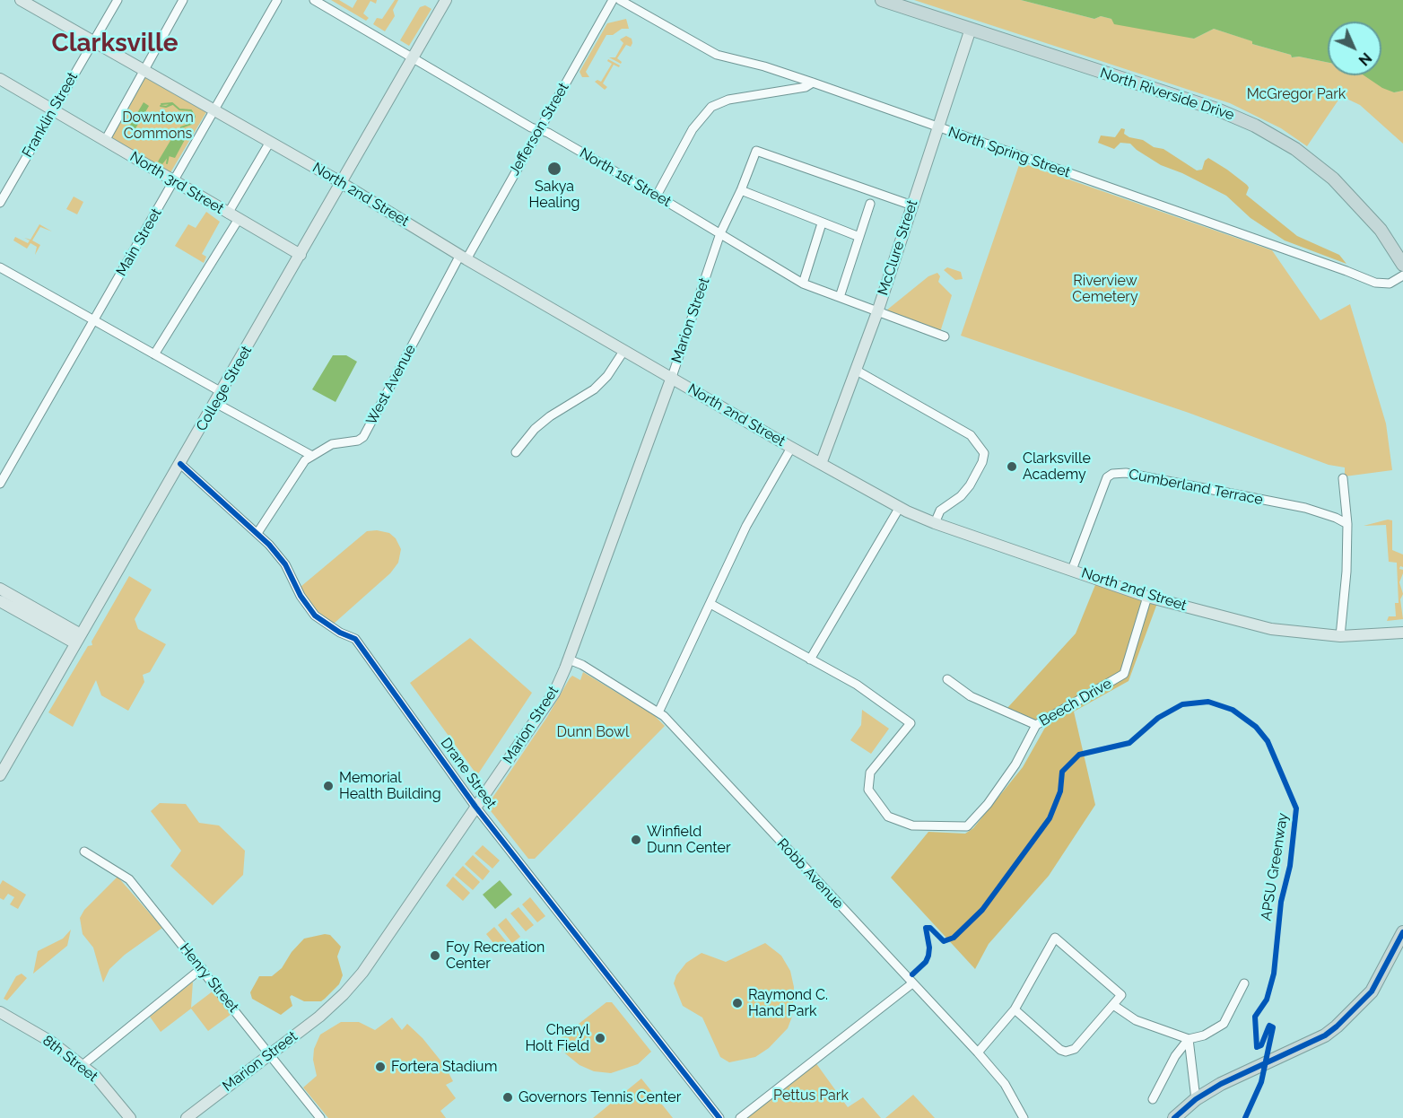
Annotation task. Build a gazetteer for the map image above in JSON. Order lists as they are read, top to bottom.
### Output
{
  "streets": {
    "highway": ["North Riverside Drive"],
    "main road": [
      "North 3rd Street",
      "North 2nd Street",
      "McClure Street",
      "Marion Street",
      "College Street",
      "8th Street"
    ],
    "street": [
      "Franklin Street",
      "Jefferson Street",
      "North Spring Street",
      "North 1st Street",
      "Main Street",
      "West Avenue",
      "Cumberland Terrace",
      "Beech Drive",
      "Drane Street",
      "Robb Avenue",
      "Henry Street"
    ],
    "cycle path": ["APSU Greenway"]
  },
  "crossings": [
    ["North Riverside Drive", "McClure Street"],
    ["Franklin Street", "North 3rd Street"],
    ["Franklin Street", "North 2nd Street"],
    ["Jefferson Street", "North 1st Street"],
    ["Jefferson Street", "North 2nd Street"],
    ["Jefferson Street", "West Avenue"],
    ["North Spring Street", "McClure Street"],
    ["North 1st Street", "McClure Street"],
    ["North 1st Street", "Marion Street"],
    ["North 1st Street", "College Street"],
    ["North 3rd Street", "Main Street"],
    ["North 3rd Street", "College Street"],
    ["North 2nd Street", "Main Street"],
    ["North 2nd Street", "McClure Street"],
    ["North 2nd Street", "Marion Street"],
    ["North 2nd Street", "West Avenue"],
    ["North 2nd Street", "College Street"],
    ["North 2nd Street", "Cumberland Terrace"],
    ["North 2nd Street", "Beech Drive"],
    ["McClure Street", "Marion Street"],
    ["Marion Street", "Drane Street"],
    ["Marion Street", "Robb Avenue"],
    ["Marion Street", "Henry Street"],
    ["West Avenue", "Drane Street"],
    ["College Street", "Drane Street"]
  ],
  "districts": ["Clarksville"],
  "parks": [
    "McGregor Park",
    "Downtown Commons",
    "Riverview Cemetery",
    "Dunn Bowl",
    "Pettus Park"
  ],
  "places": [
    "Sakya Healing",
    "Clarksville Academy",
    "Memorial Health Building",
    "Winfield Dunn Center",
    "Foy Recreation Center",
    "Raymond C. Hand Park",
    "Cheryl Holt Field",
    "Fortera Stadium",
    "Governors Tennis Center"
  ],
  "north": "bottom right"
}
